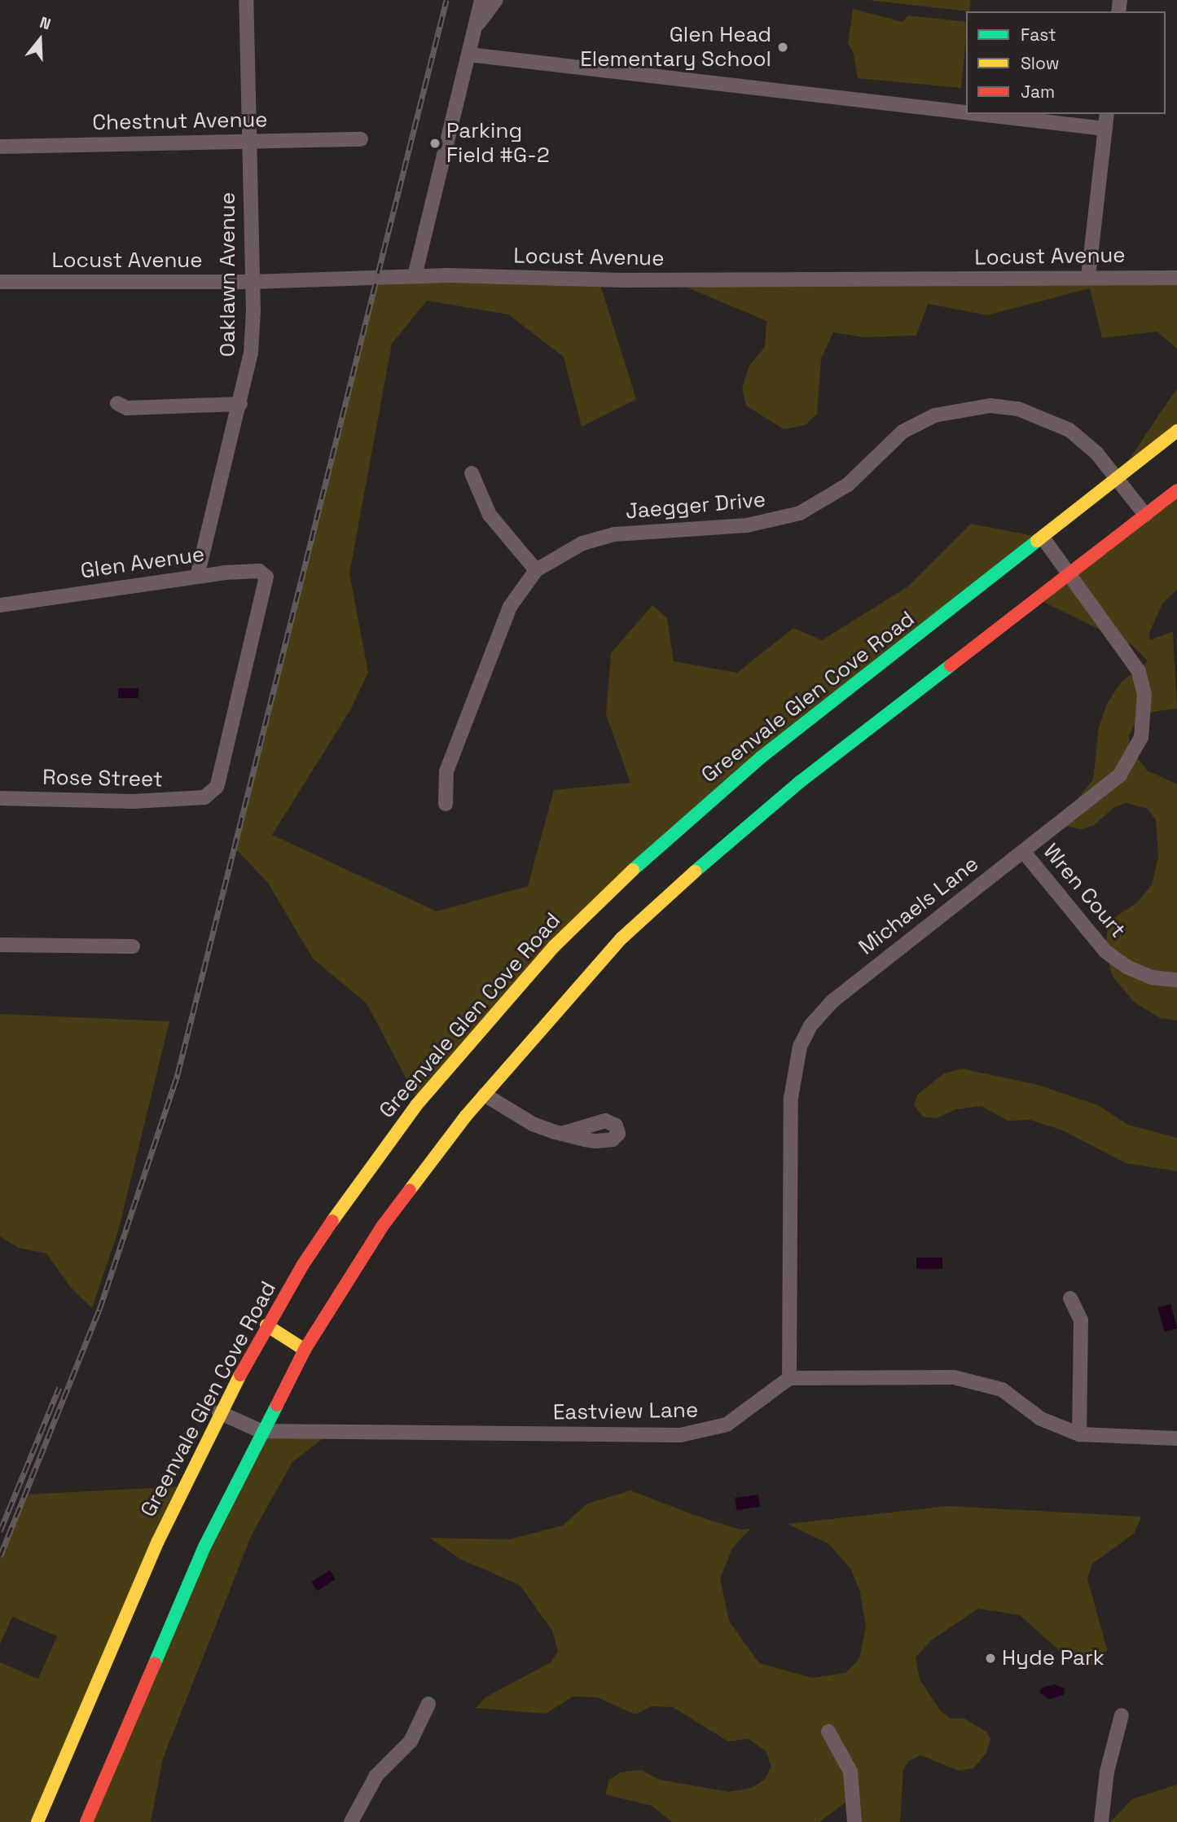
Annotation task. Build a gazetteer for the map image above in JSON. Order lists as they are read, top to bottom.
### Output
{
  "streets": {
    "main road": ["Greenvale Glen Cove Road"],
    "street": [
      "Chestnut Avenue",
      "Locust Avenue",
      "Oaklawn Avenue",
      "Jaegger Drive",
      "Glen Avenue",
      "Rose Street",
      "Wren Court",
      "Michaels Lane",
      "Eastview Lane"
    ]
  },
  "crossings": [
    ["Chestnut Avenue", "Oaklawn Avenue"],
    ["Locust Avenue", "Oaklawn Avenue"],
    ["Oaklawn Avenue", "Glen Avenue"],
    ["Jaegger Drive", "Greenvale Glen Cove Road"],
    ["Glen Avenue", "Rose Street"],
    ["Greenvale Glen Cove Road", "Michaels Lane"],
    ["Greenvale Glen Cove Road", "Eastview Lane"],
    ["Wren Court", "Michaels Lane"],
    ["Michaels Lane", "Eastview Lane"]
  ],
  "places": ["Glen Head Elementary School", "Parking Field #G-2", "Hyde Park"],
  "legend": ["Fast", "Slow", "Jam"],
  "north": "top"
}
